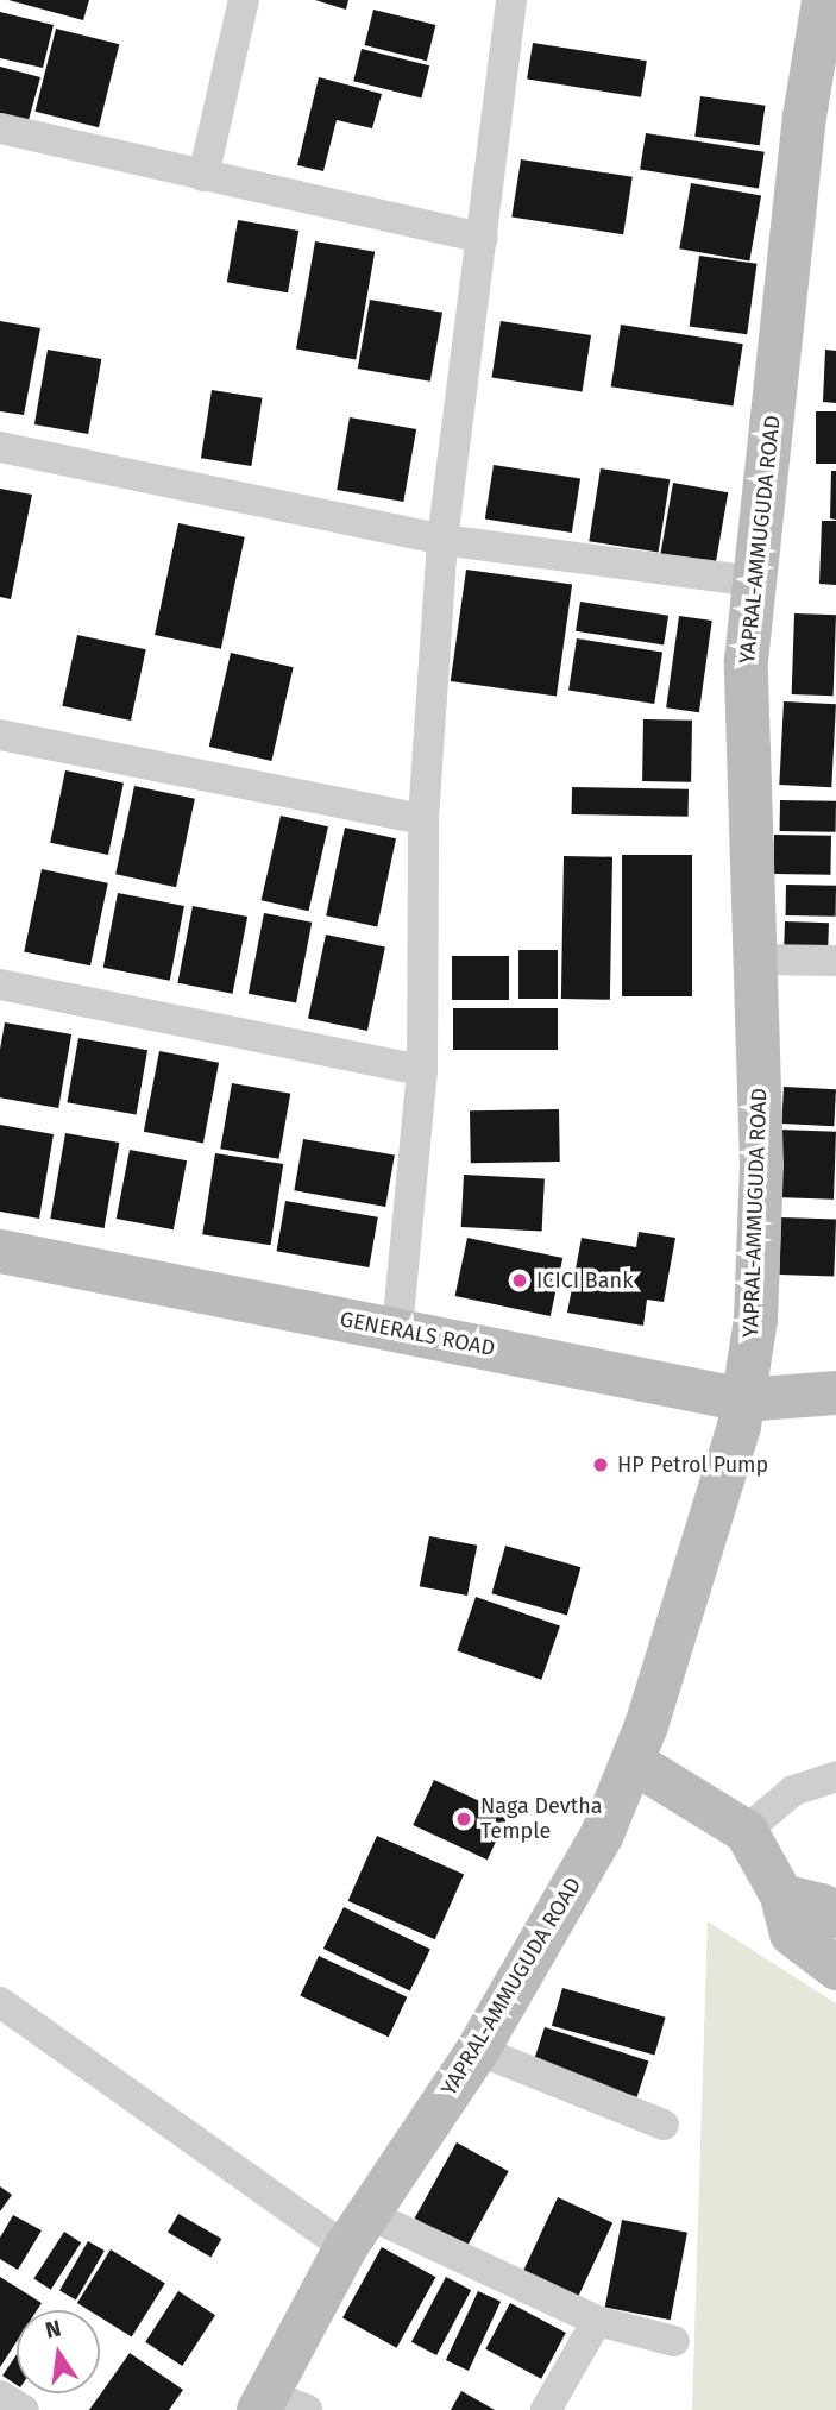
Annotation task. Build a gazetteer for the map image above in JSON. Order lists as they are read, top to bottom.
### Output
{
  "streets": {
    "main road": ["YAPRAL-AMMUGUDA ROAD", "GENERALS ROAD"]
  },
  "crossings": [
    ["YAPRAL-AMMUGUDA ROAD", "GENERALS ROAD"]
  ],
  "places": ["ICICI Bank", "HP Petrol Pump", "Naga Devtha Temple"],
  "north": "top"
}
